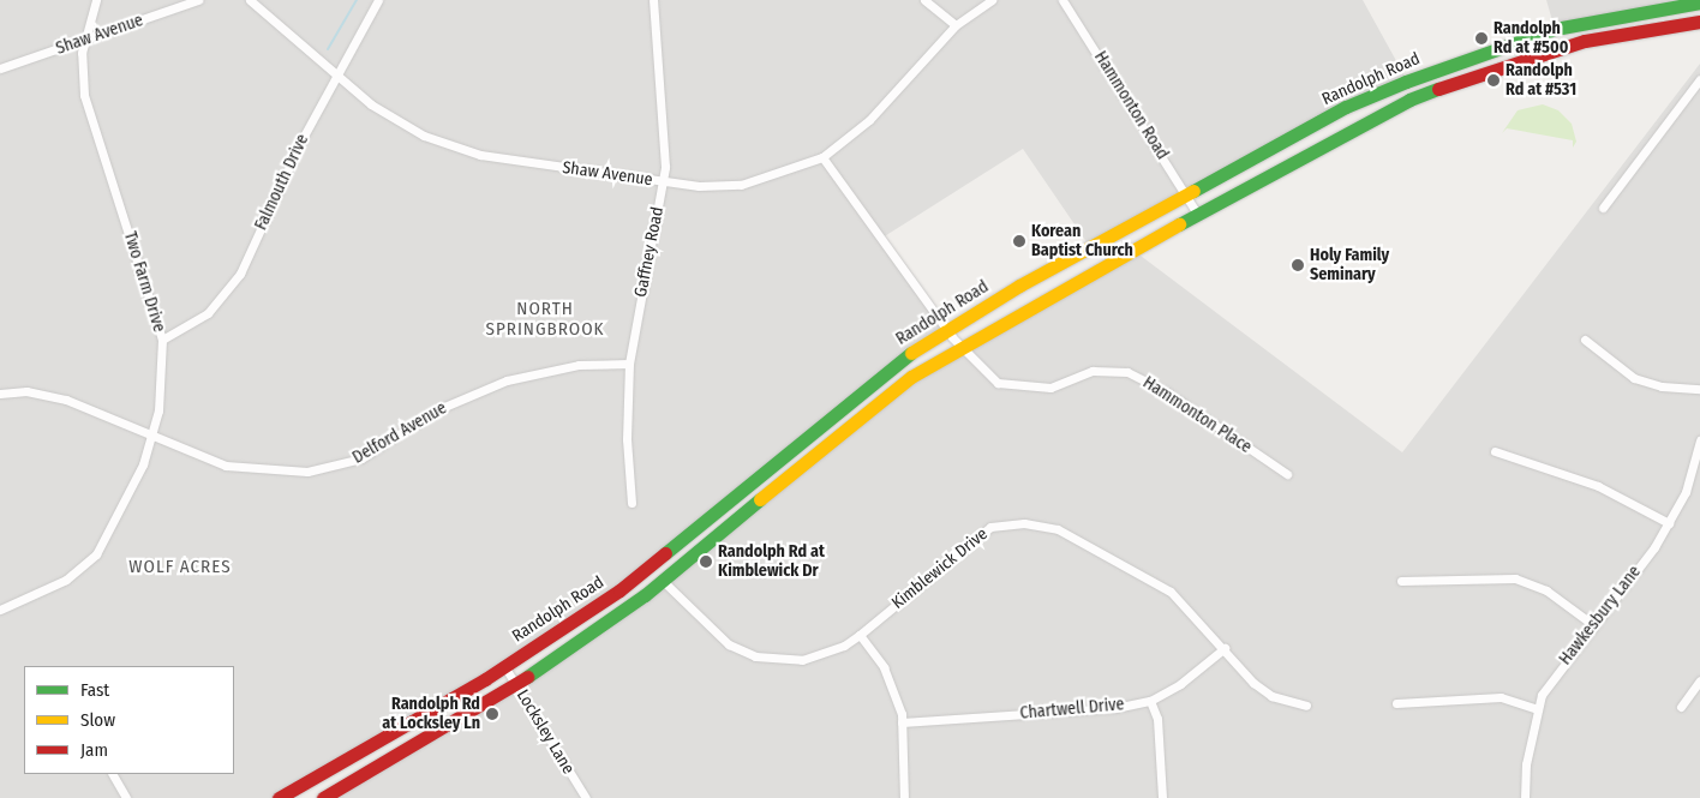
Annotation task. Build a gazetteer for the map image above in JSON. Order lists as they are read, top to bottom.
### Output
{
  "streets": {
    "main road": ["Randolph Road"],
    "street": [
      "Shaw Avenue",
      "Hammonton Road",
      "Falmouth Drive",
      "Gaffney Road",
      "Two Farm Drive",
      "Hammonton Place",
      "Delford Avenue",
      "Kimblewick Drive",
      "Hawkesbury Lane",
      "Chartwell Drive",
      "Locksley Lane"
    ]
  },
  "crossings": [
    ["Shaw Avenue", "Falmouth Drive"],
    ["Shaw Avenue", "Gaffney Road"],
    ["Shaw Avenue", "Two Farm Drive"],
    ["Shaw Avenue", "Hammonton Place"],
    ["Randolph Road", "Hammonton Road"],
    ["Randolph Road", "Hammonton Place"],
    ["Randolph Road", "Kimblewick Drive"],
    ["Randolph Road", "Locksley Lane"],
    ["Falmouth Drive", "Two Farm Drive"],
    ["Gaffney Road", "Delford Avenue"],
    ["Two Farm Drive", "Delford Avenue"],
    ["Kimblewick Drive", "Chartwell Drive"]
  ],
  "districts": ["NORTH SPRINGBROOK", "WOLF ACRES"],
  "places": [
    "Randolph Rd at #500",
    "Randolph Rd at #531",
    "Korean Baptist Church",
    "Holy Family Seminary",
    "Randolph Rd at Kimblewick Dr",
    "Randolph Rd at Locksley Ln"
  ],
  "legend": ["Fast", "Slow", "Jam"]
}
